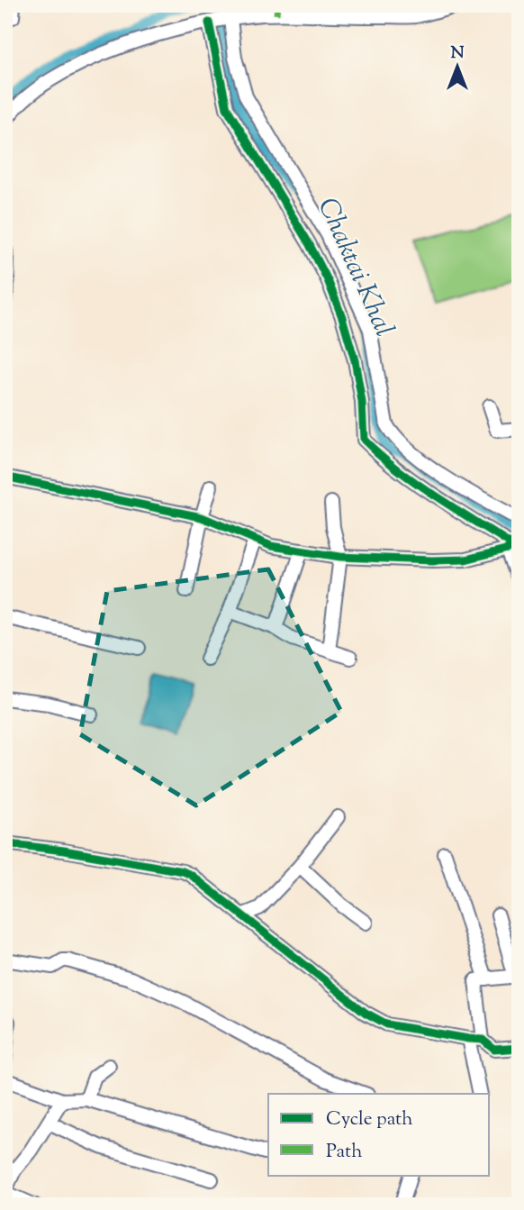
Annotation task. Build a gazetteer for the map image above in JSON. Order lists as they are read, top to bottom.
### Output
{
  "water": ["Chaktai Khal"],
  "legend": ["Cycle path", "Path"],
  "north": "top"
}
